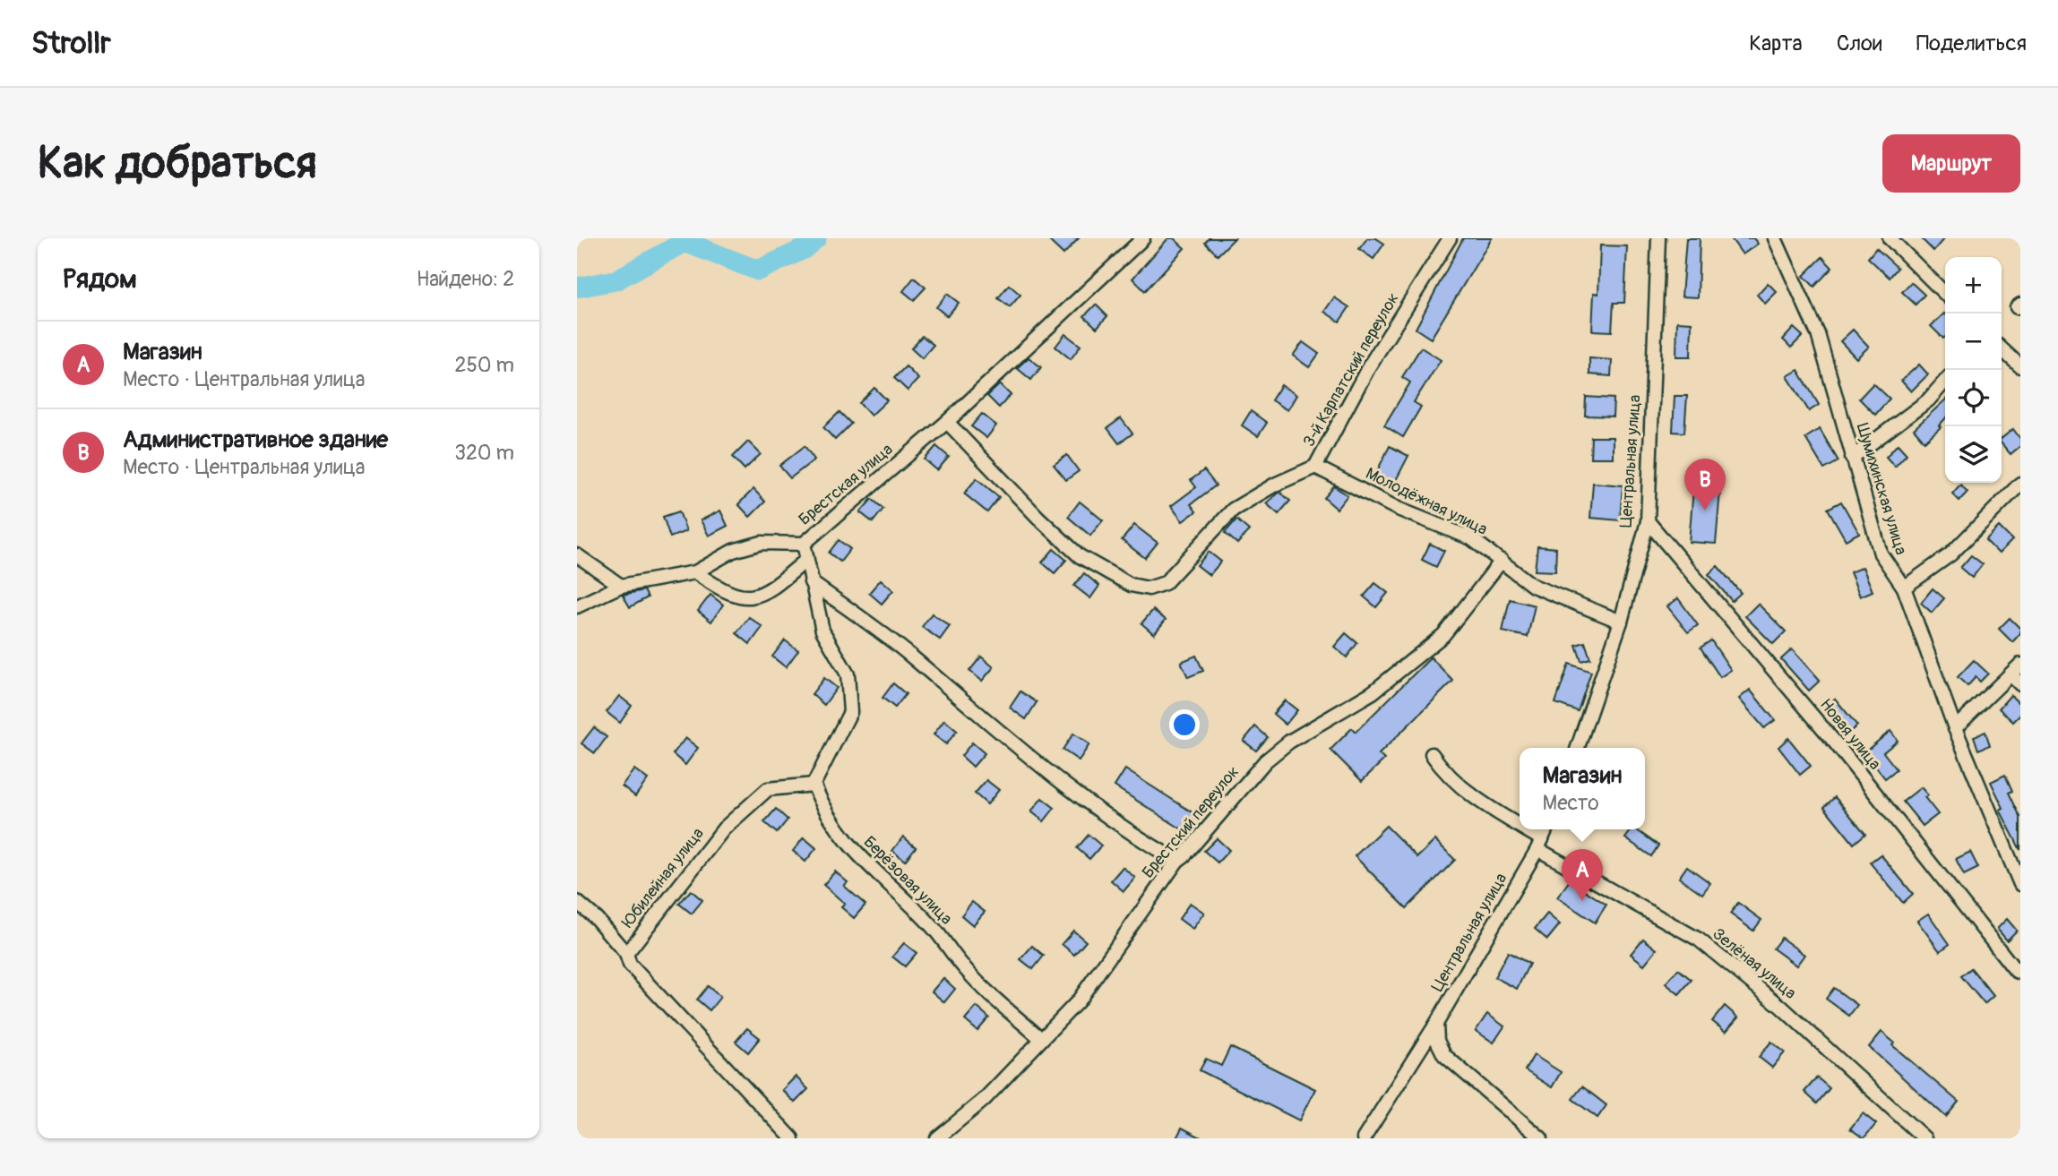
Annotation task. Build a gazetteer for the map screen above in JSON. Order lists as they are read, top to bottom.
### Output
{
  "streets": {
    "street": [
      "3-й Карпатский переулок",
      "Центральная улица",
      "Брестская улица",
      "Шумихинская улица",
      "Молодёжная улица",
      "Новая улица",
      "Брестский переулок",
      "Юбилейная улица",
      "Берёзовая улица",
      "Зелёная улица"
    ]
  },
  "crossings": [
    ["3-й Карпатский переулок", "Брестская улица"],
    ["3-й Карпатский переулок", "Молодёжная улица"],
    ["Центральная улица", "Молодёжная улица"],
    ["Центральная улица", "Новая улица"],
    ["Центральная улица", "Зелёная улица"],
    ["Молодёжная улица", "Брестский переулок"],
    ["Брестский переулок", "Берёзовая улица"],
    ["Юбилейная улица", "Берёзовая улица"]
  ],
  "page": {
    "header": "Strollr",
    "nav": ["Карта", "Слои", "Поделиться"],
    "buttons": "Маршрут",
    "title": "Как добраться",
    "heading": ["Рядом", "Найдено: 2"],
    "map_buttons": ["+", "−"],
    "list": [
      {
        "mark": "A",
        "name": "Магазин",
        "note": "Место · Центральная улица",
        "value": "250 m"
      },
      {
        "mark": "B",
        "name": "Административное здание",
        "note": "Место · Центральная улица",
        "value": "320 m"
      }
    ],
    "pins": ["B", "A"],
    "popup": ["Магазин", "Место"]
  }
}
